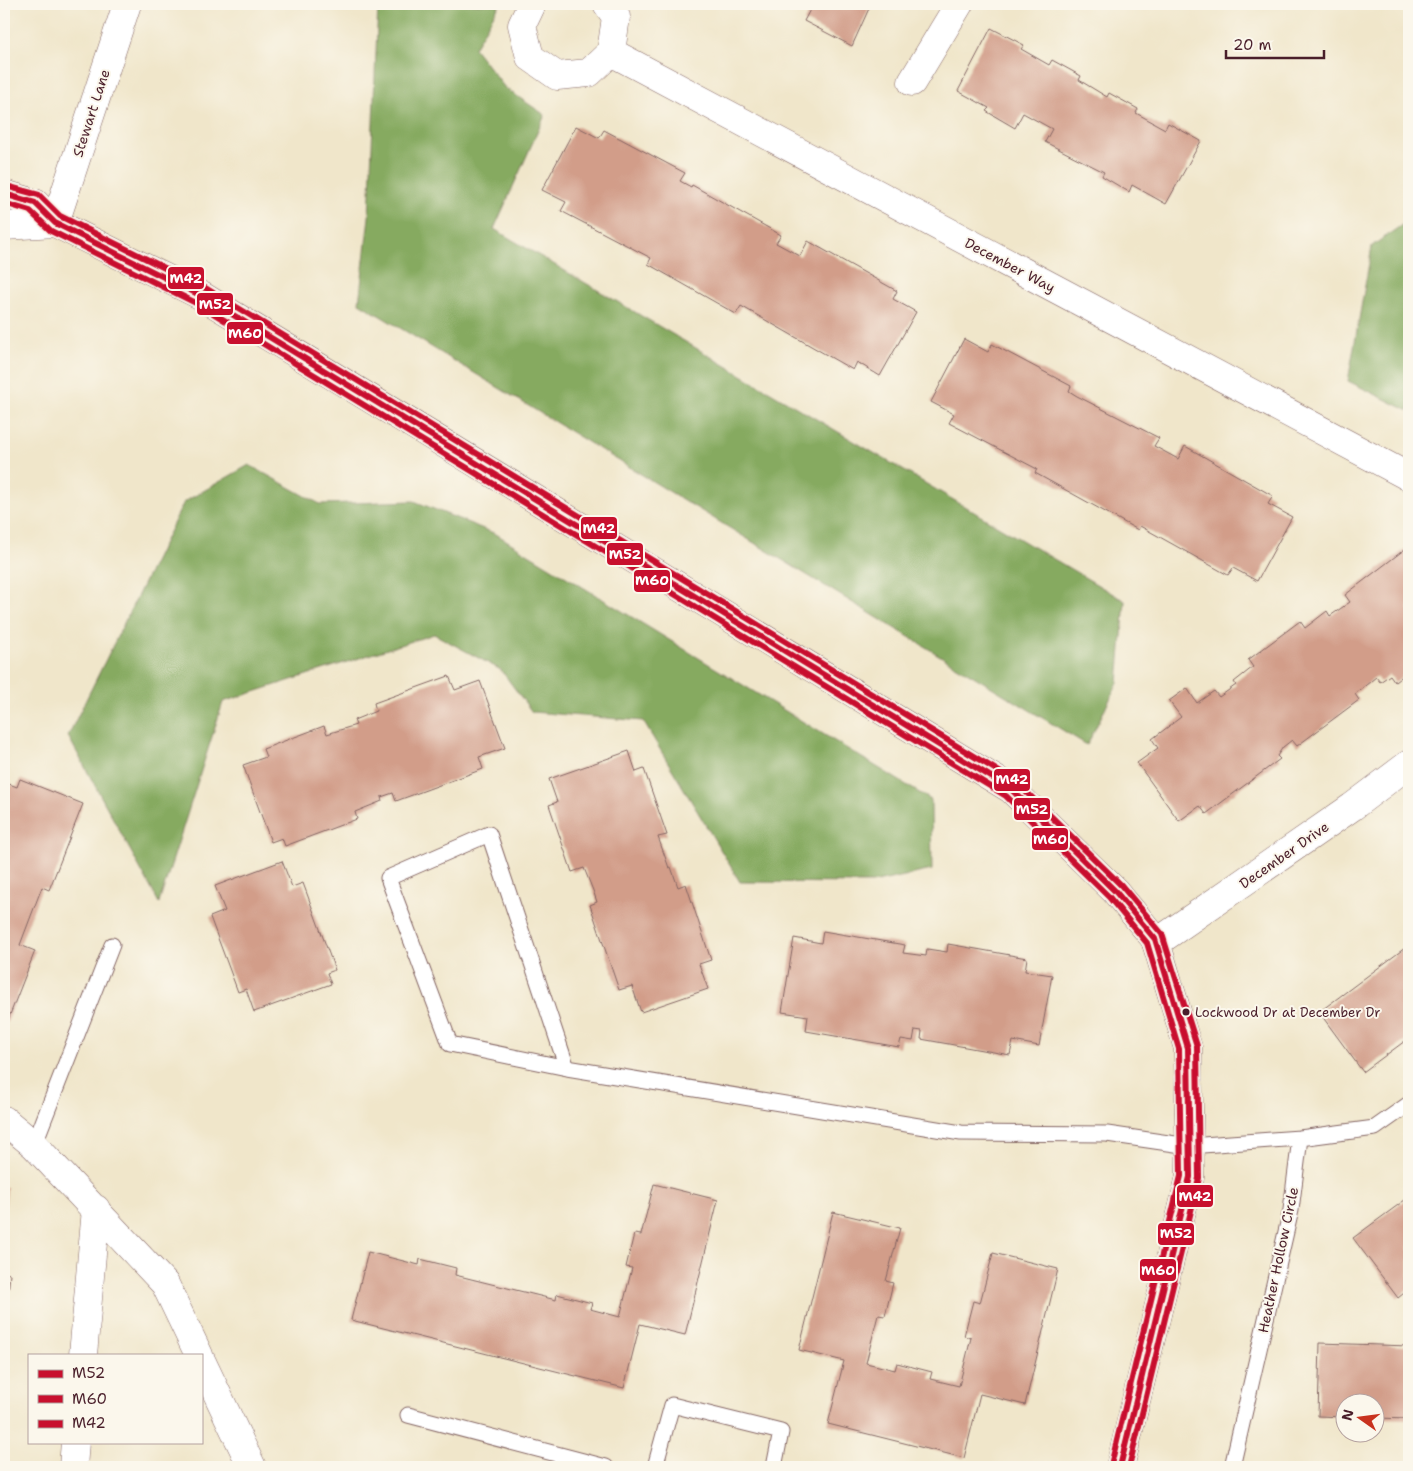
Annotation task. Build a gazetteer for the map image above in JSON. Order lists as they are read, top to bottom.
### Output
{
  "streets": {
    "street": ["Stewart Lane", "December Way", "December Drive"],
    "lane": ["Heather Hollow Circle"]
  },
  "places": ["Lockwood Dr at December Dr"],
  "lines": ["transit line M42", "transit line M52", "transit line M60"],
  "legend": ["M52", "M60", "M42"],
  "scale_bar": "20 m",
  "north": "left"
}
